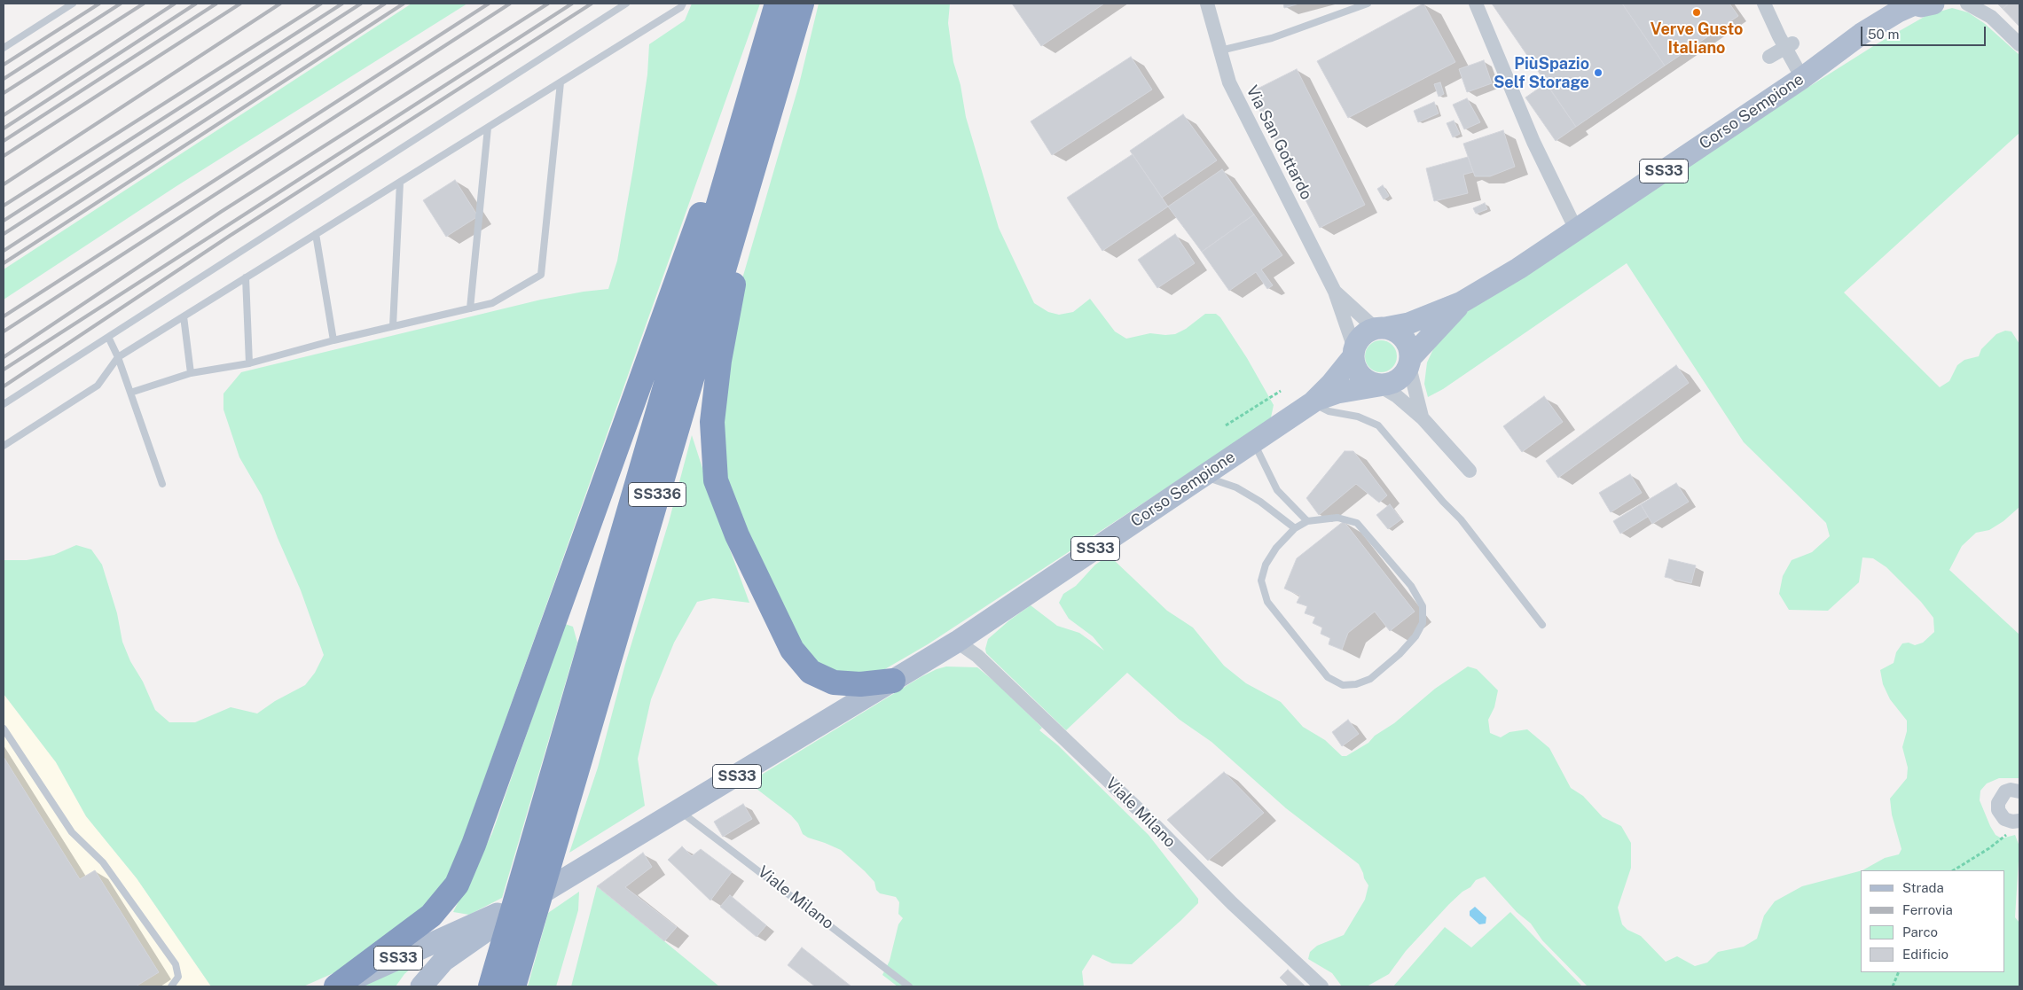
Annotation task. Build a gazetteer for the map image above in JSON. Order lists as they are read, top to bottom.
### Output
{
  "streets": {
    "highway": ["SS336"],
    "main road": ["Corso Sempione", "SS33"],
    "street": ["Via San Gottardo", "Viale Milano"]
  },
  "crossings": [
    ["Corso Sempione", "Via San Gottardo"],
    ["Corso Sempione", "SS33"],
    ["Corso Sempione", "Viale Milano"],
    ["Via San Gottardo", "SS33"],
    ["SS33", "Viale Milano"]
  ],
  "places": ["Verve Gusto Italiano", "PiùSpazio Self Storage"],
  "legend": [
    "Strada",
    "Ferrovia",
    "Parco",
    "Edificio"
  ],
  "scale_bar": "50 m"
}
